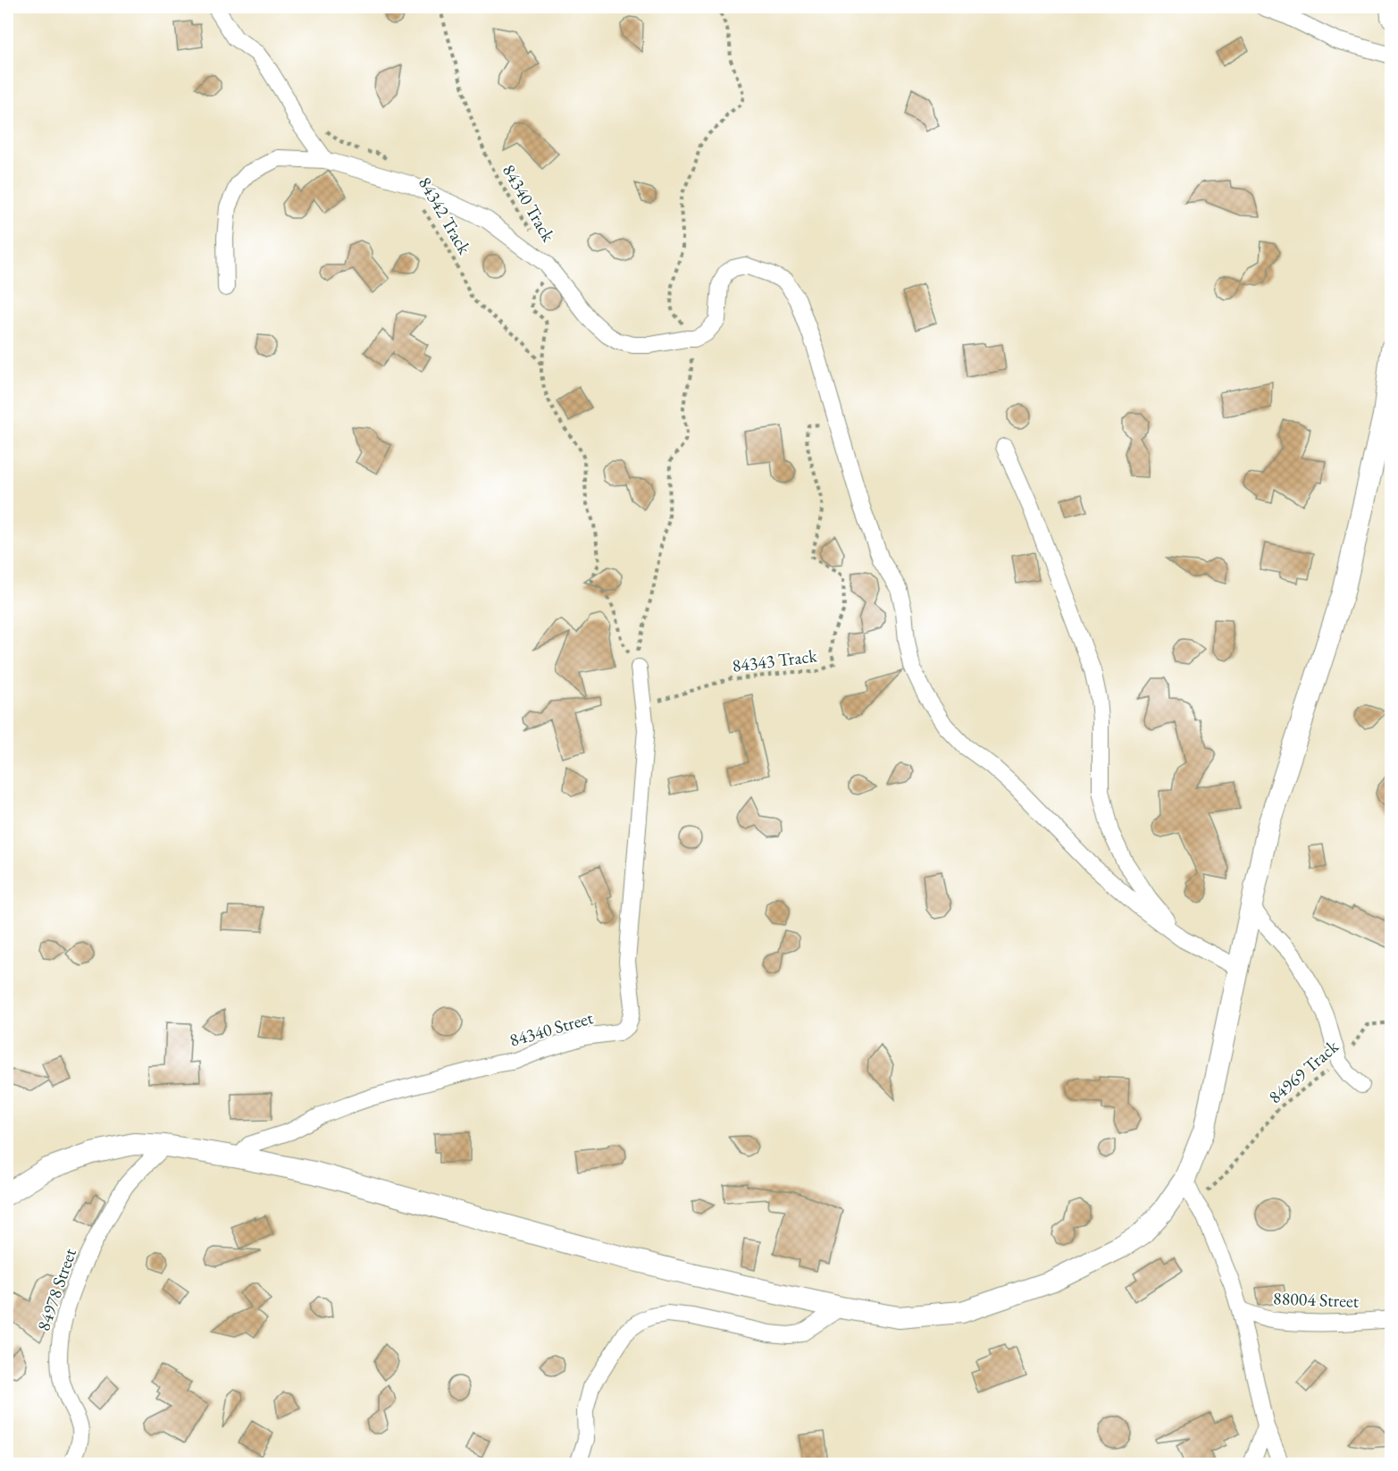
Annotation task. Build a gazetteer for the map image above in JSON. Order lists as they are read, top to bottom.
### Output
{
  "streets": {
    "street": ["84340 Street", "84978 Street", "88004 Street"],
    "path": [
      "84340 Track",
      "84342 Track",
      "84343 Track",
      "84969 Track"
    ]
  },
  "crossings": [
    ["84340 Track", "84342 Track"],
    ["84340 Track", "84340 Street"]
  ]
}
